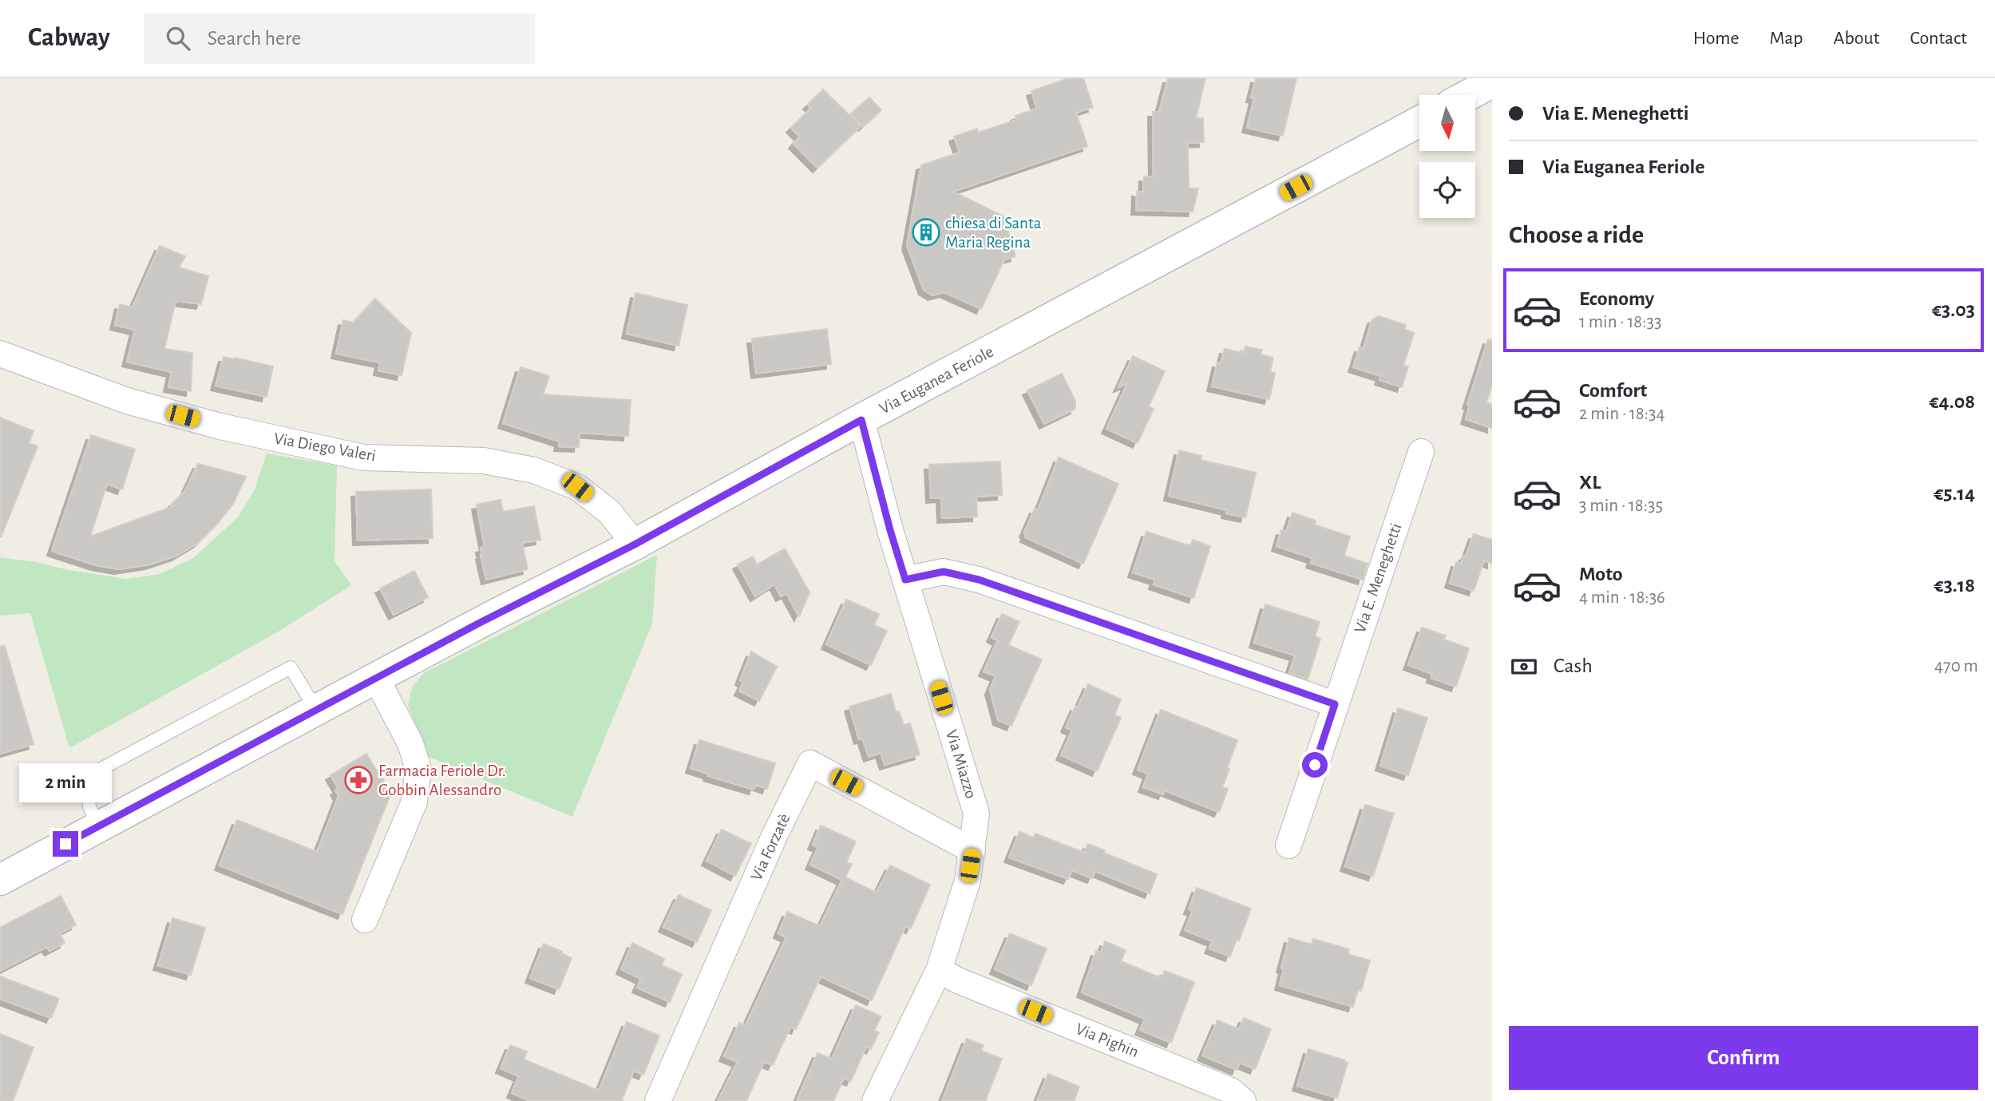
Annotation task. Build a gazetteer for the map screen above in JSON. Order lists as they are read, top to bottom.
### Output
{
  "streets": {
    "main road": ["Via Euganea Feriole"],
    "street": [
      "Via Diego Valeri",
      "Via E. Meneghetti",
      "Via Miazzo",
      "Via Forzatè",
      "Via Pighin"
    ]
  },
  "crossings": [
    ["Via Euganea Feriole", "Via Diego Valeri"],
    ["Via Euganea Feriole", "Via Miazzo"],
    ["Via Miazzo", "Via Forzatè"],
    ["Via Miazzo", "Via Pighin"]
  ],
  "places": {
    "building": ["chiesa di Santa Maria Regina"],
    "pharmacy": ["Farmacia Feriole Dr. Gobbin Alessandro"]
  },
  "north": "bottom",
  "page": {
    "header": "Cabway",
    "search": "Search here",
    "nav": [
      "Home",
      "Map",
      "About",
      "Contact"
    ],
    "banner": ["Via E. Meneghetti", "Via Euganea Feriole"],
    "heading": "Choose a ride",
    "list": [
      {
        "name": "Economy",
        "note": "1 min · 18:33",
        "value": "€3.03"
      },
      {
        "name": "Comfort",
        "note": "2 min · 18:34",
        "value": "€4.08"
      },
      {
        "name": "XL",
        "note": "3 min · 18:35",
        "value": "€5.14"
      },
      {
        "name": "Moto",
        "note": "4 min · 18:36",
        "value": "€3.18"
      }
    ],
    "pay": ["Cash", "470 m"],
    "bubble": "2 min",
    "buttons": "Confirm"
  }
}
